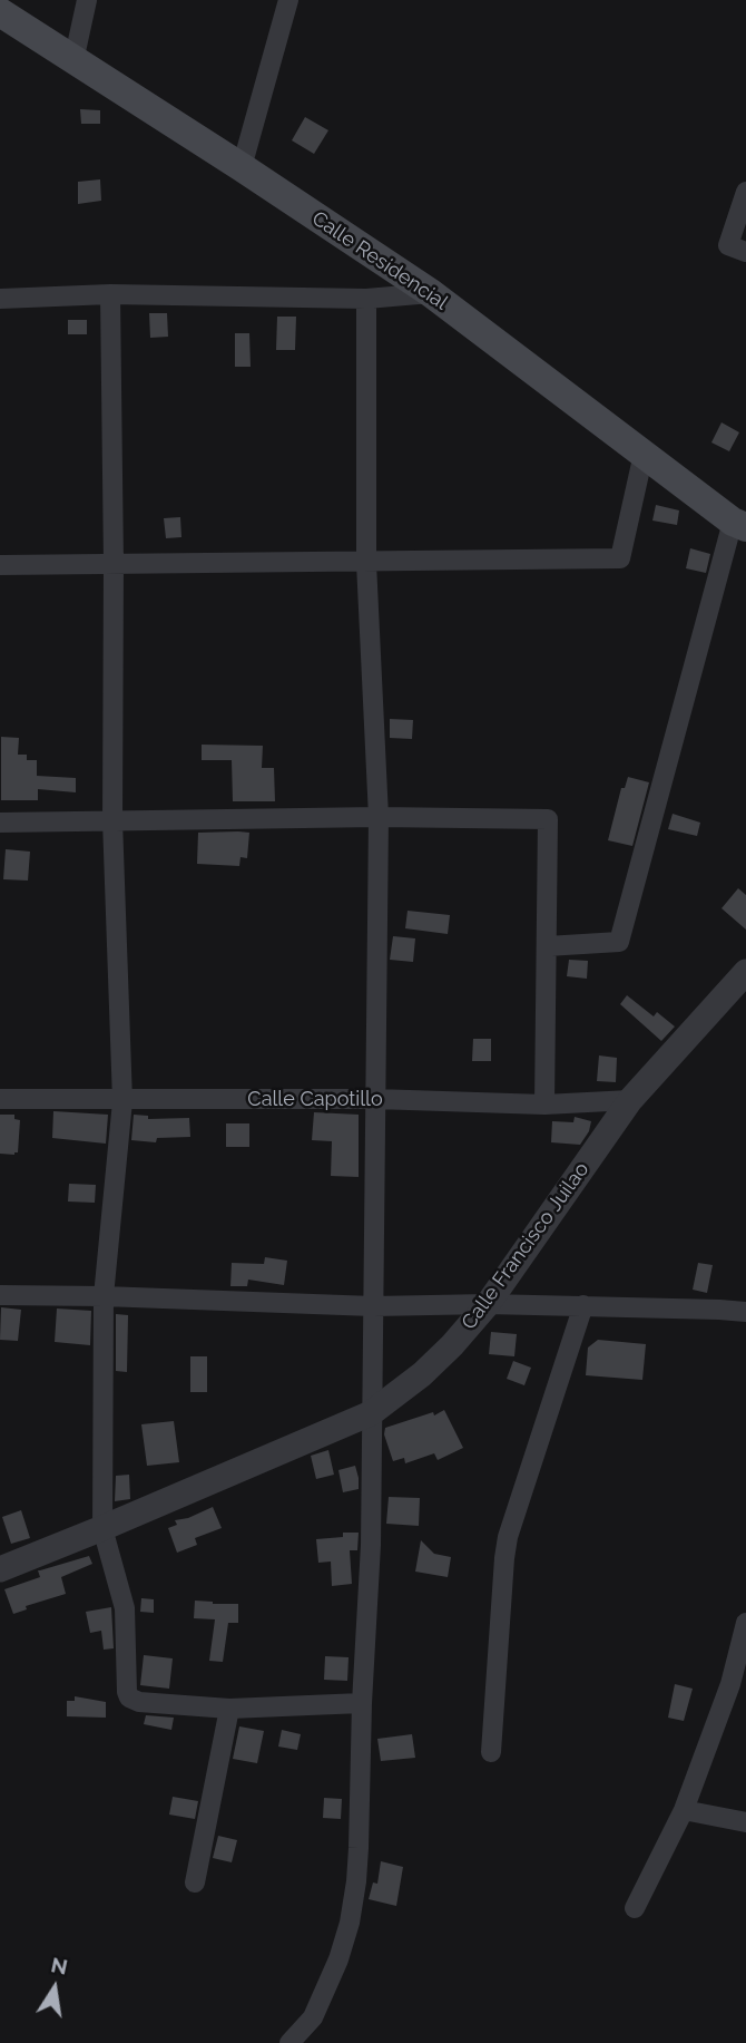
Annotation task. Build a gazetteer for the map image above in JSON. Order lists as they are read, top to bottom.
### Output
{
  "streets": {
    "main road": ["Calle Residencial"],
    "street": ["Calle Capotillo", "Calle Francisco Juilao"]
  },
  "crossings": [
    ["Calle Capotillo", "Calle Francisco Juilao"]
  ],
  "north": "top"
}
